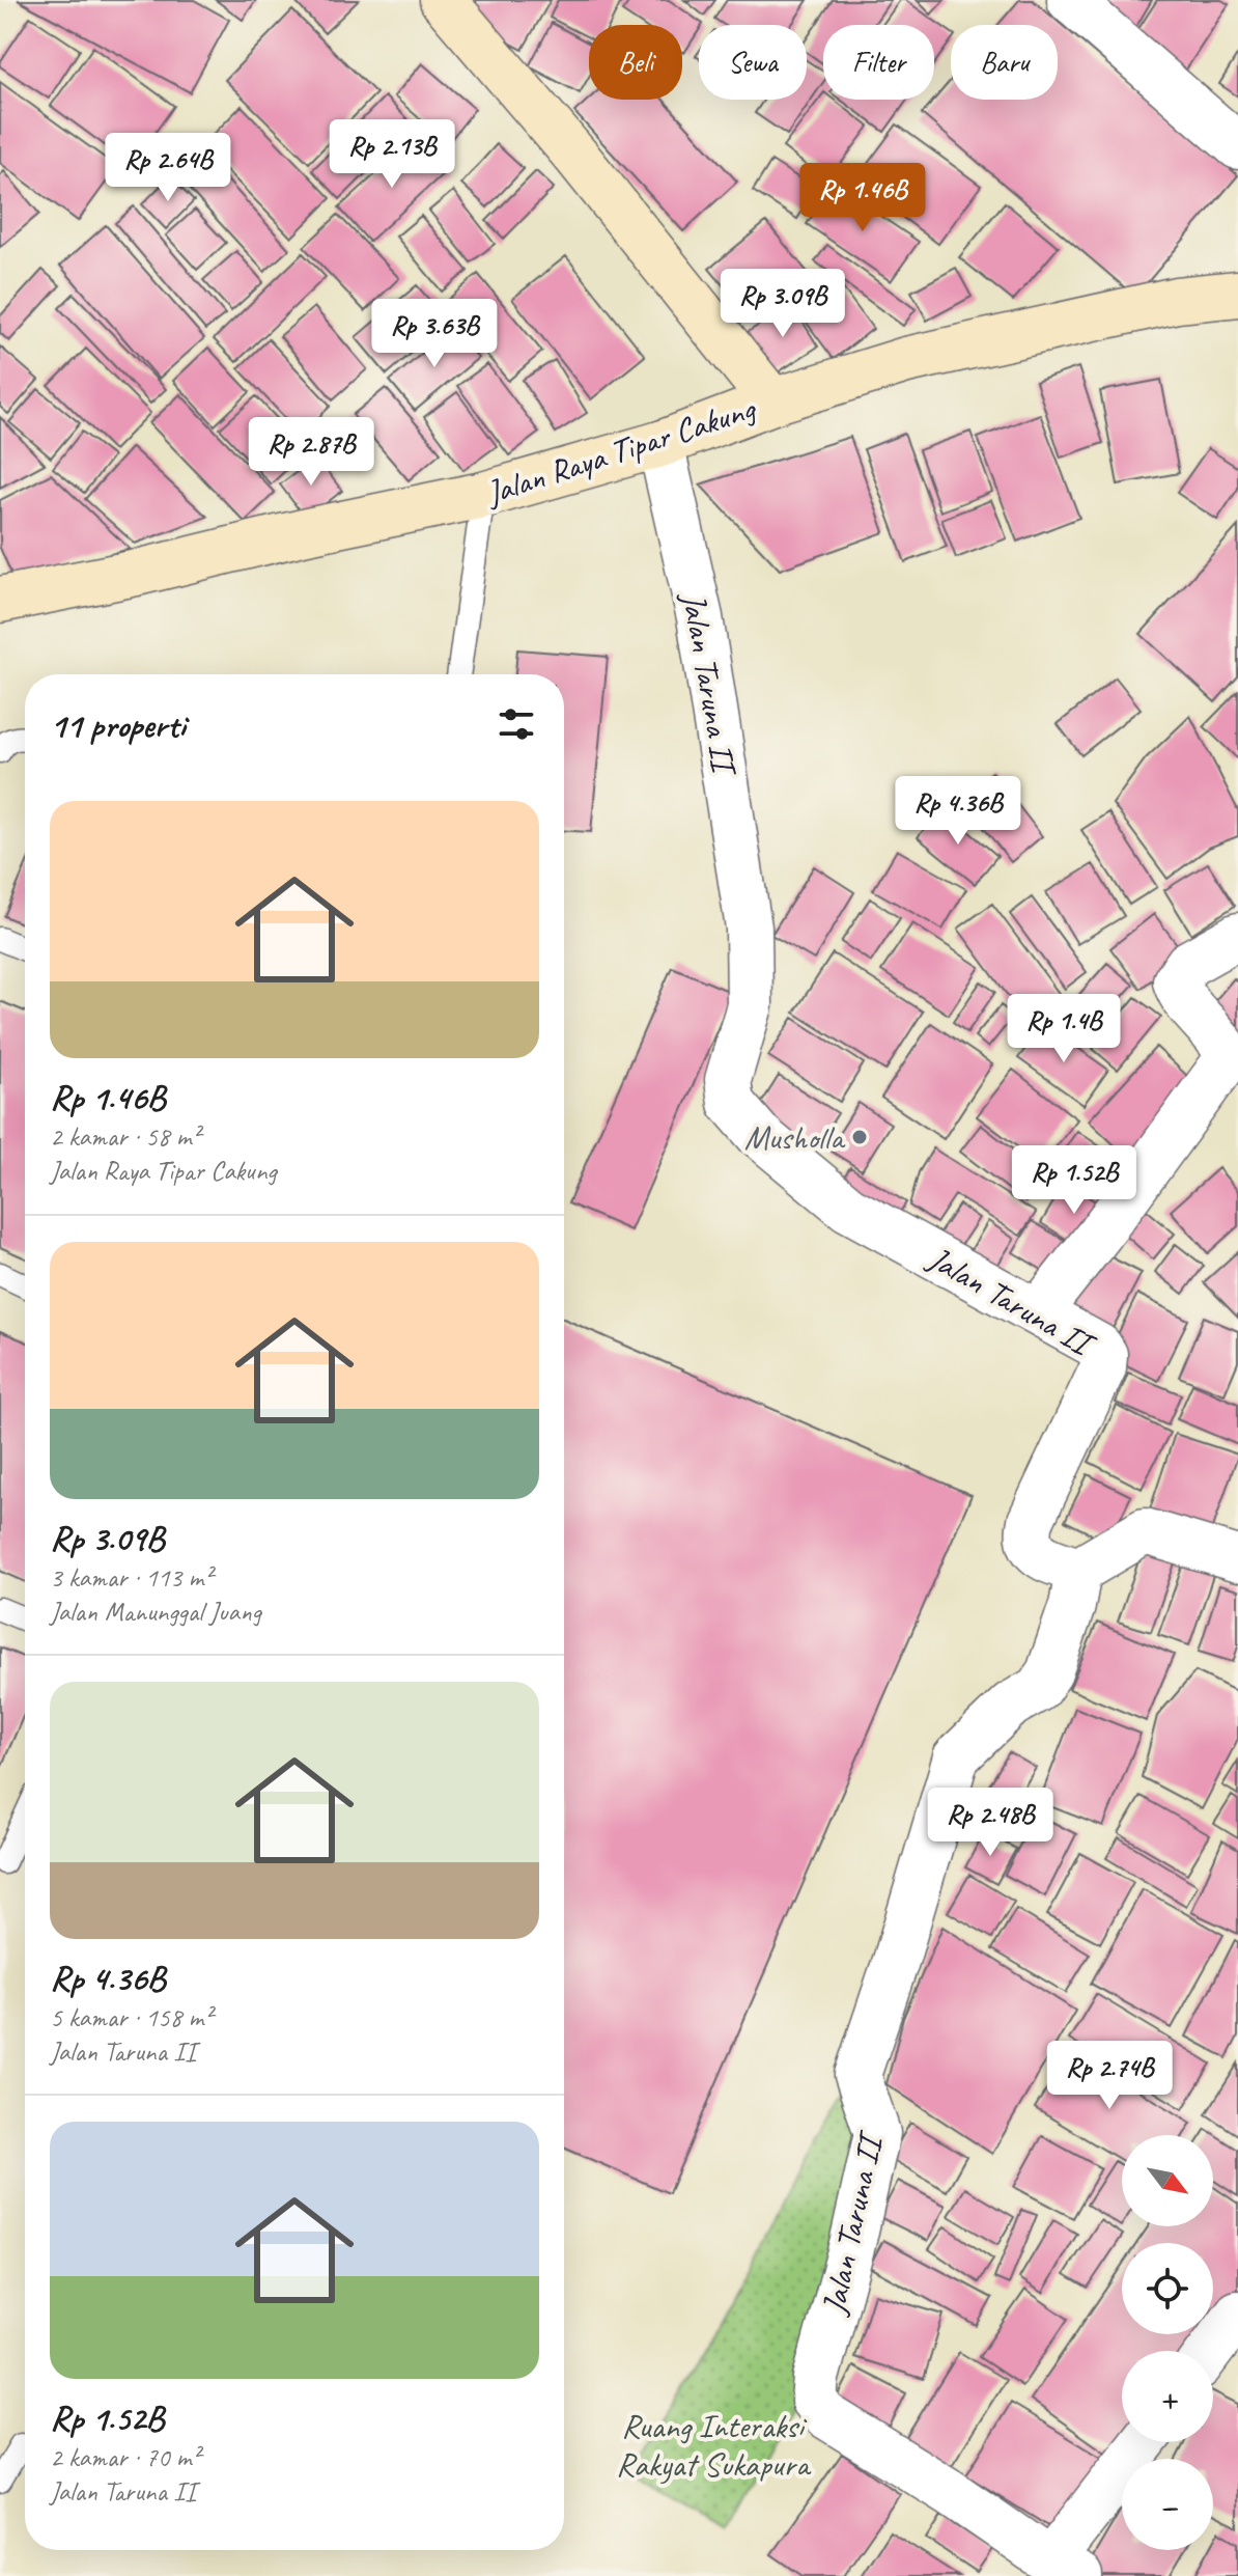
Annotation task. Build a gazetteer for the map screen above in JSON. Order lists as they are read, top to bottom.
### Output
{
  "streets": {
    "street": ["Jalan Raya Tipar Cakung", "Jalan Taruna II"]
  },
  "crossings": [
    ["Jalan Raya Tipar Cakung", "Jalan Taruna II"]
  ],
  "parks": ["Ruang Interaksi Rakyat Sukapura"],
  "places": ["Musholla"],
  "north": "bottom right",
  "page": {
    "chip": [
      "Beli",
      "Sewa",
      "Filter",
      "Baru"
    ],
    "price": [
      "Rp 2.13B",
      "Rp 2.64B",
      "Rp 1.46B",
      "Rp 3.09B",
      "Rp 3.63B",
      "Rp 2.87B",
      "Rp 4.36B",
      "Rp 1.4B",
      "Rp 1.52B",
      "Rp 2.48B",
      "Rp 2.74B"
    ],
    "heading": "11 properti",
    "list": [
      {
        "name": "Rp 1.46B",
        "note": "2 kamar · 58 m² · Jalan Raya Tipar Cakung"
      },
      {
        "name": "Rp 3.09B",
        "note": "3 kamar · 113 m² · Jalan Manunggal Juang"
      },
      {
        "name": "Rp 4.36B",
        "note": "5 kamar · 158 m² · Jalan Taruna II"
      },
      {
        "name": "Rp 1.52B",
        "note": "2 kamar · 70 m² · Jalan Taruna II"
      }
    ],
    "map_buttons": ["+", "−"]
  }
}
